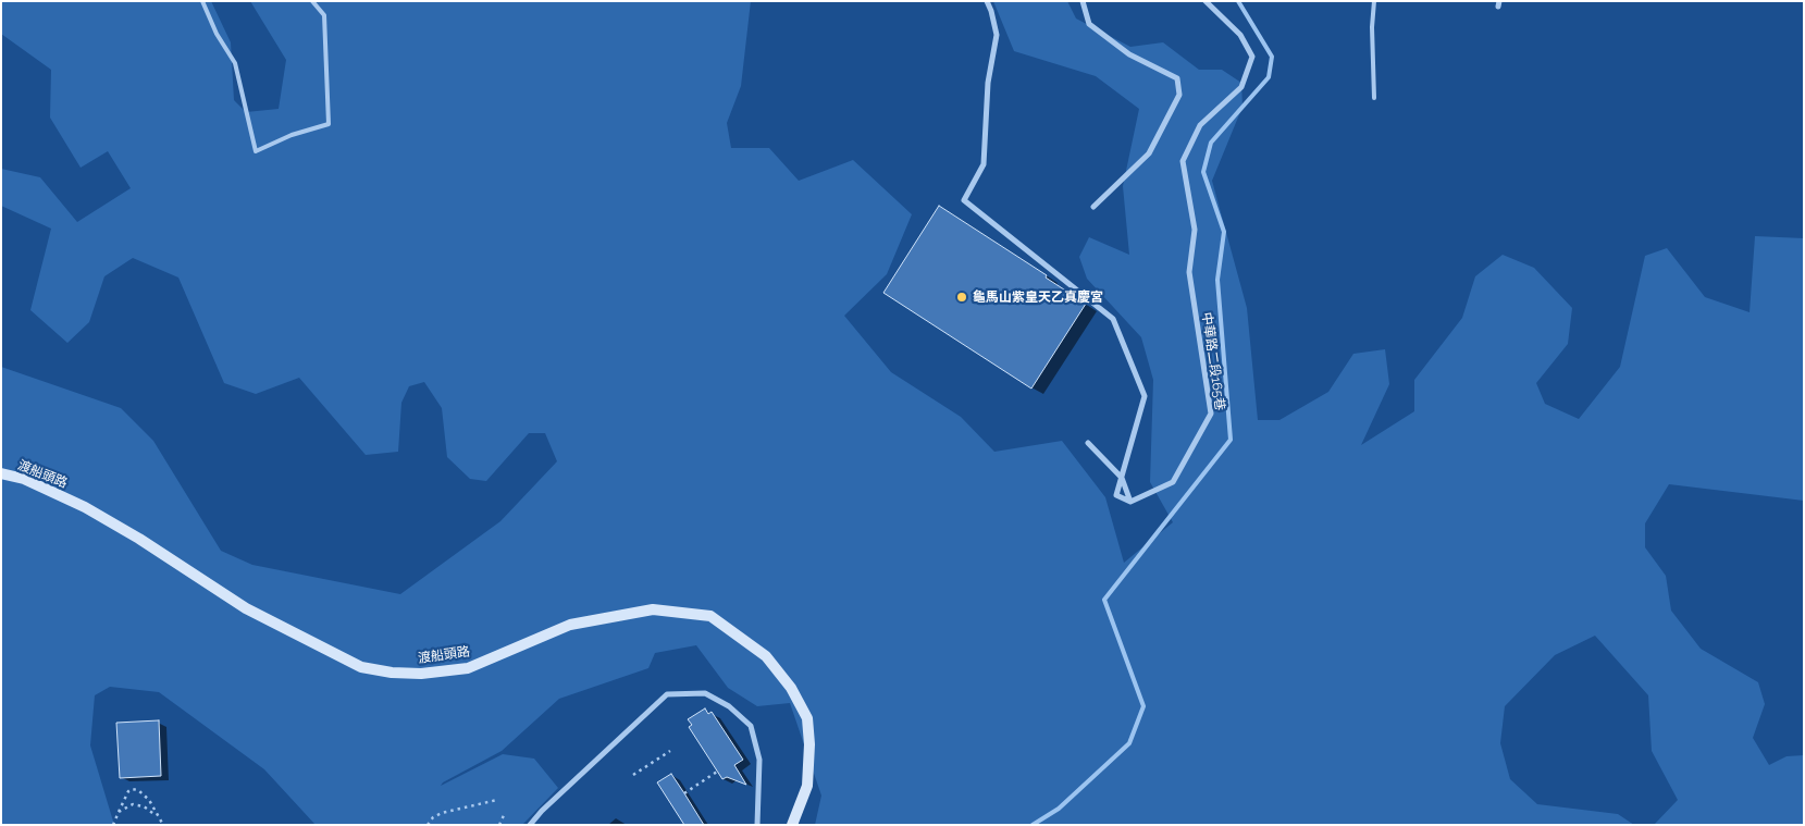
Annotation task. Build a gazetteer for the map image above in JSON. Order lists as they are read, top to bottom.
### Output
{
  "streets": {
    "street": ["中華路二段165巷", "渡船頭路"]
  },
  "places": ["龜馬山紫皇天乙真慶宮"]
}
